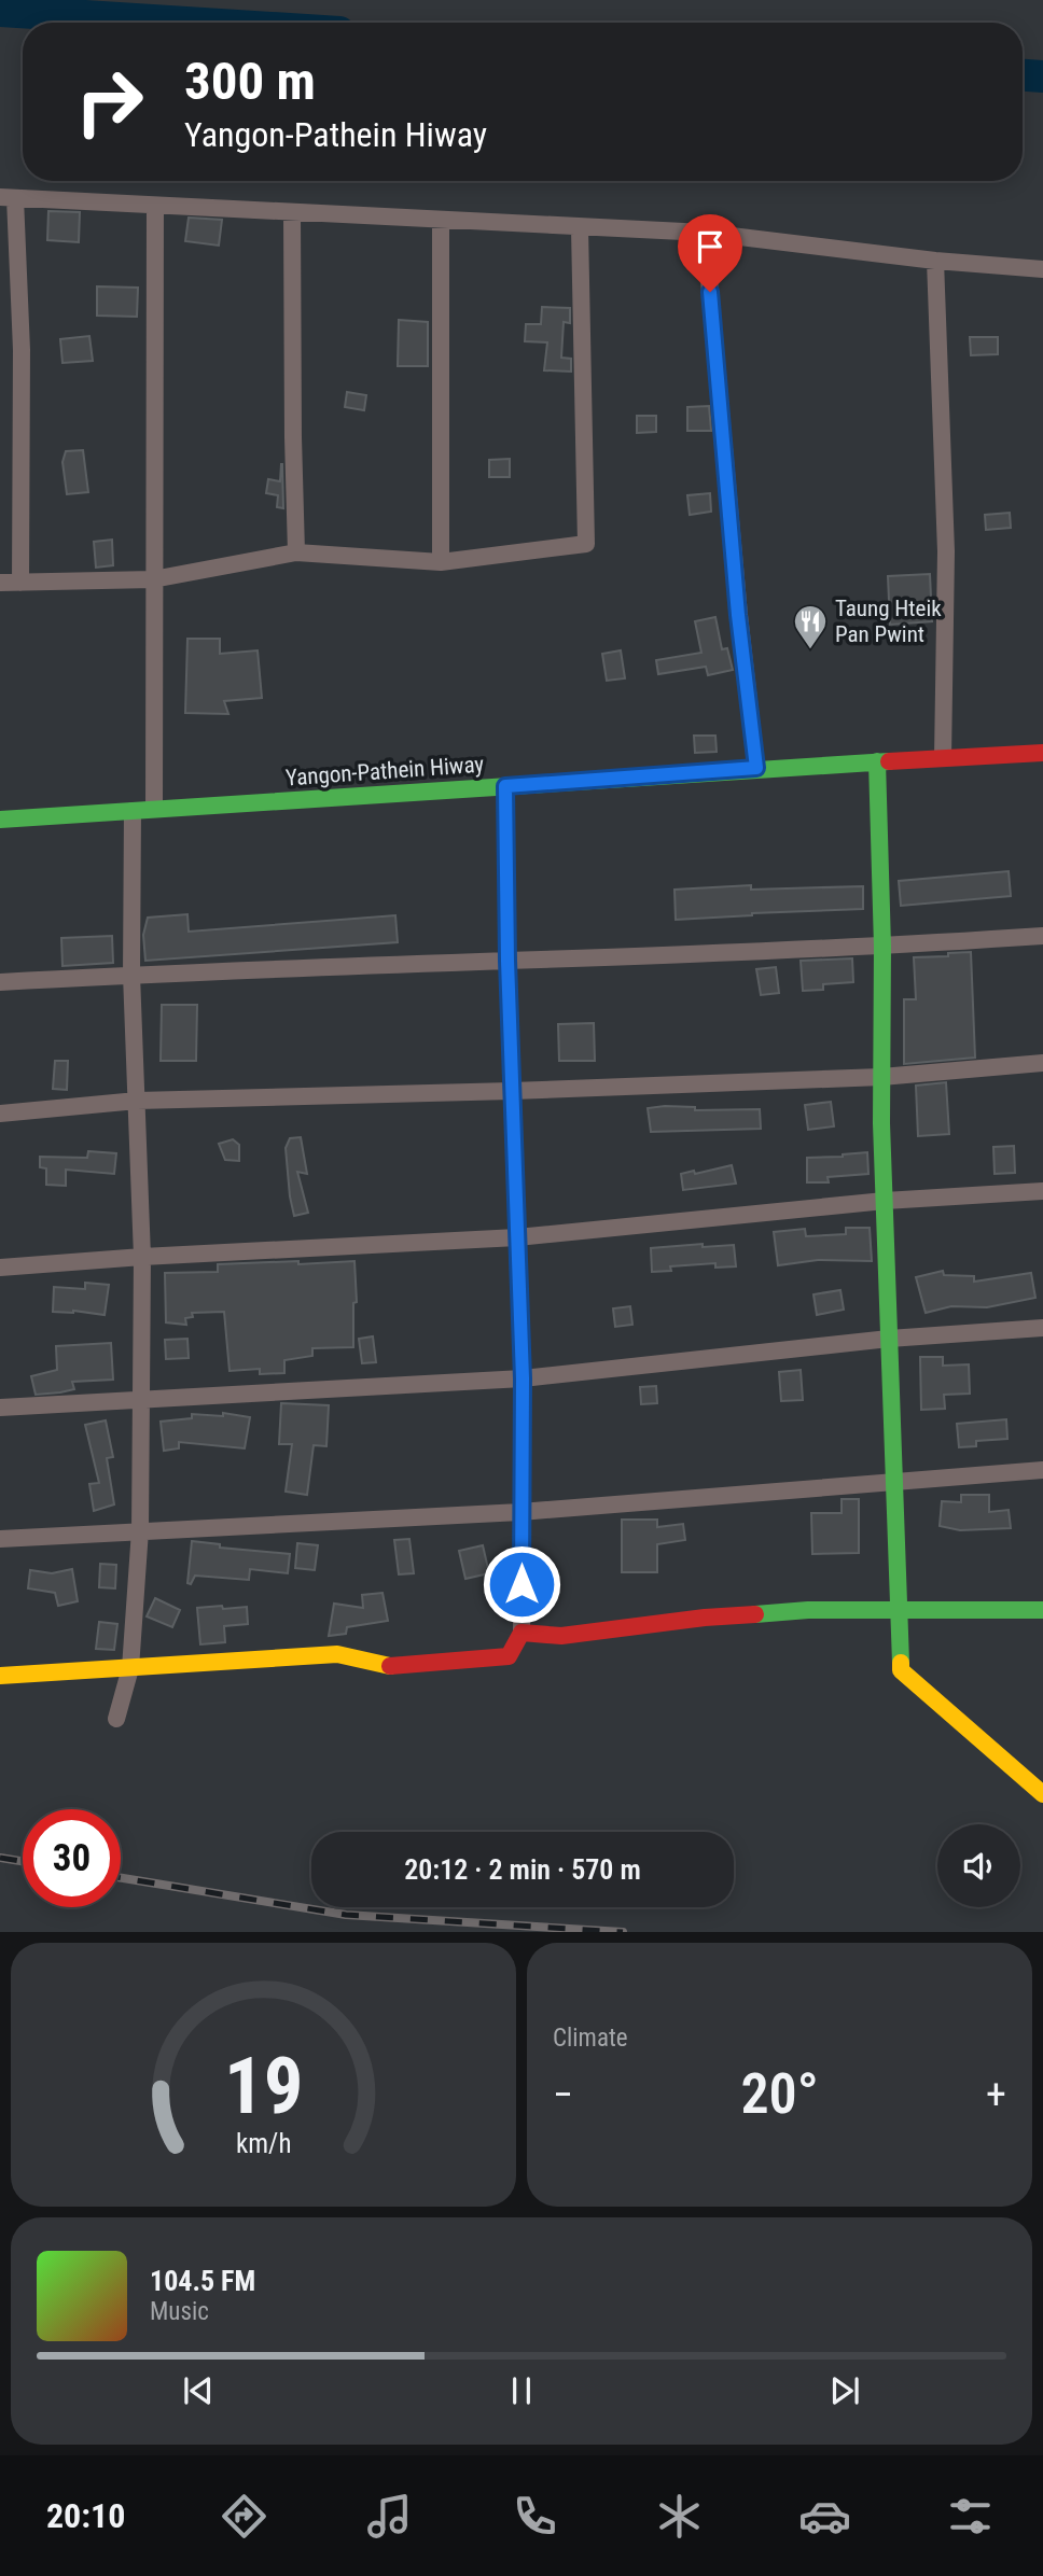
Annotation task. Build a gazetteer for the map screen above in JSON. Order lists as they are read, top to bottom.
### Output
{
  "streets": {
    "main road": ["Yangon-Pathein Hiway"]
  },
  "places": {
    "restaurant": ["Taung Hteik Pan Pwint"]
  },
  "page": {
    "turn": ["300 m", "Yangon-Pathein Hiway"],
    "limit": "30",
    "trip": "20:12 · 2 min · 570 m",
    "tile": "Climate",
    "heat": ["−", "20°", "+"],
    "song": ["104.5 FM", "Music"],
    "tabs": "20:10",
    "gauge": ["19", "km/h"]
  }
}
